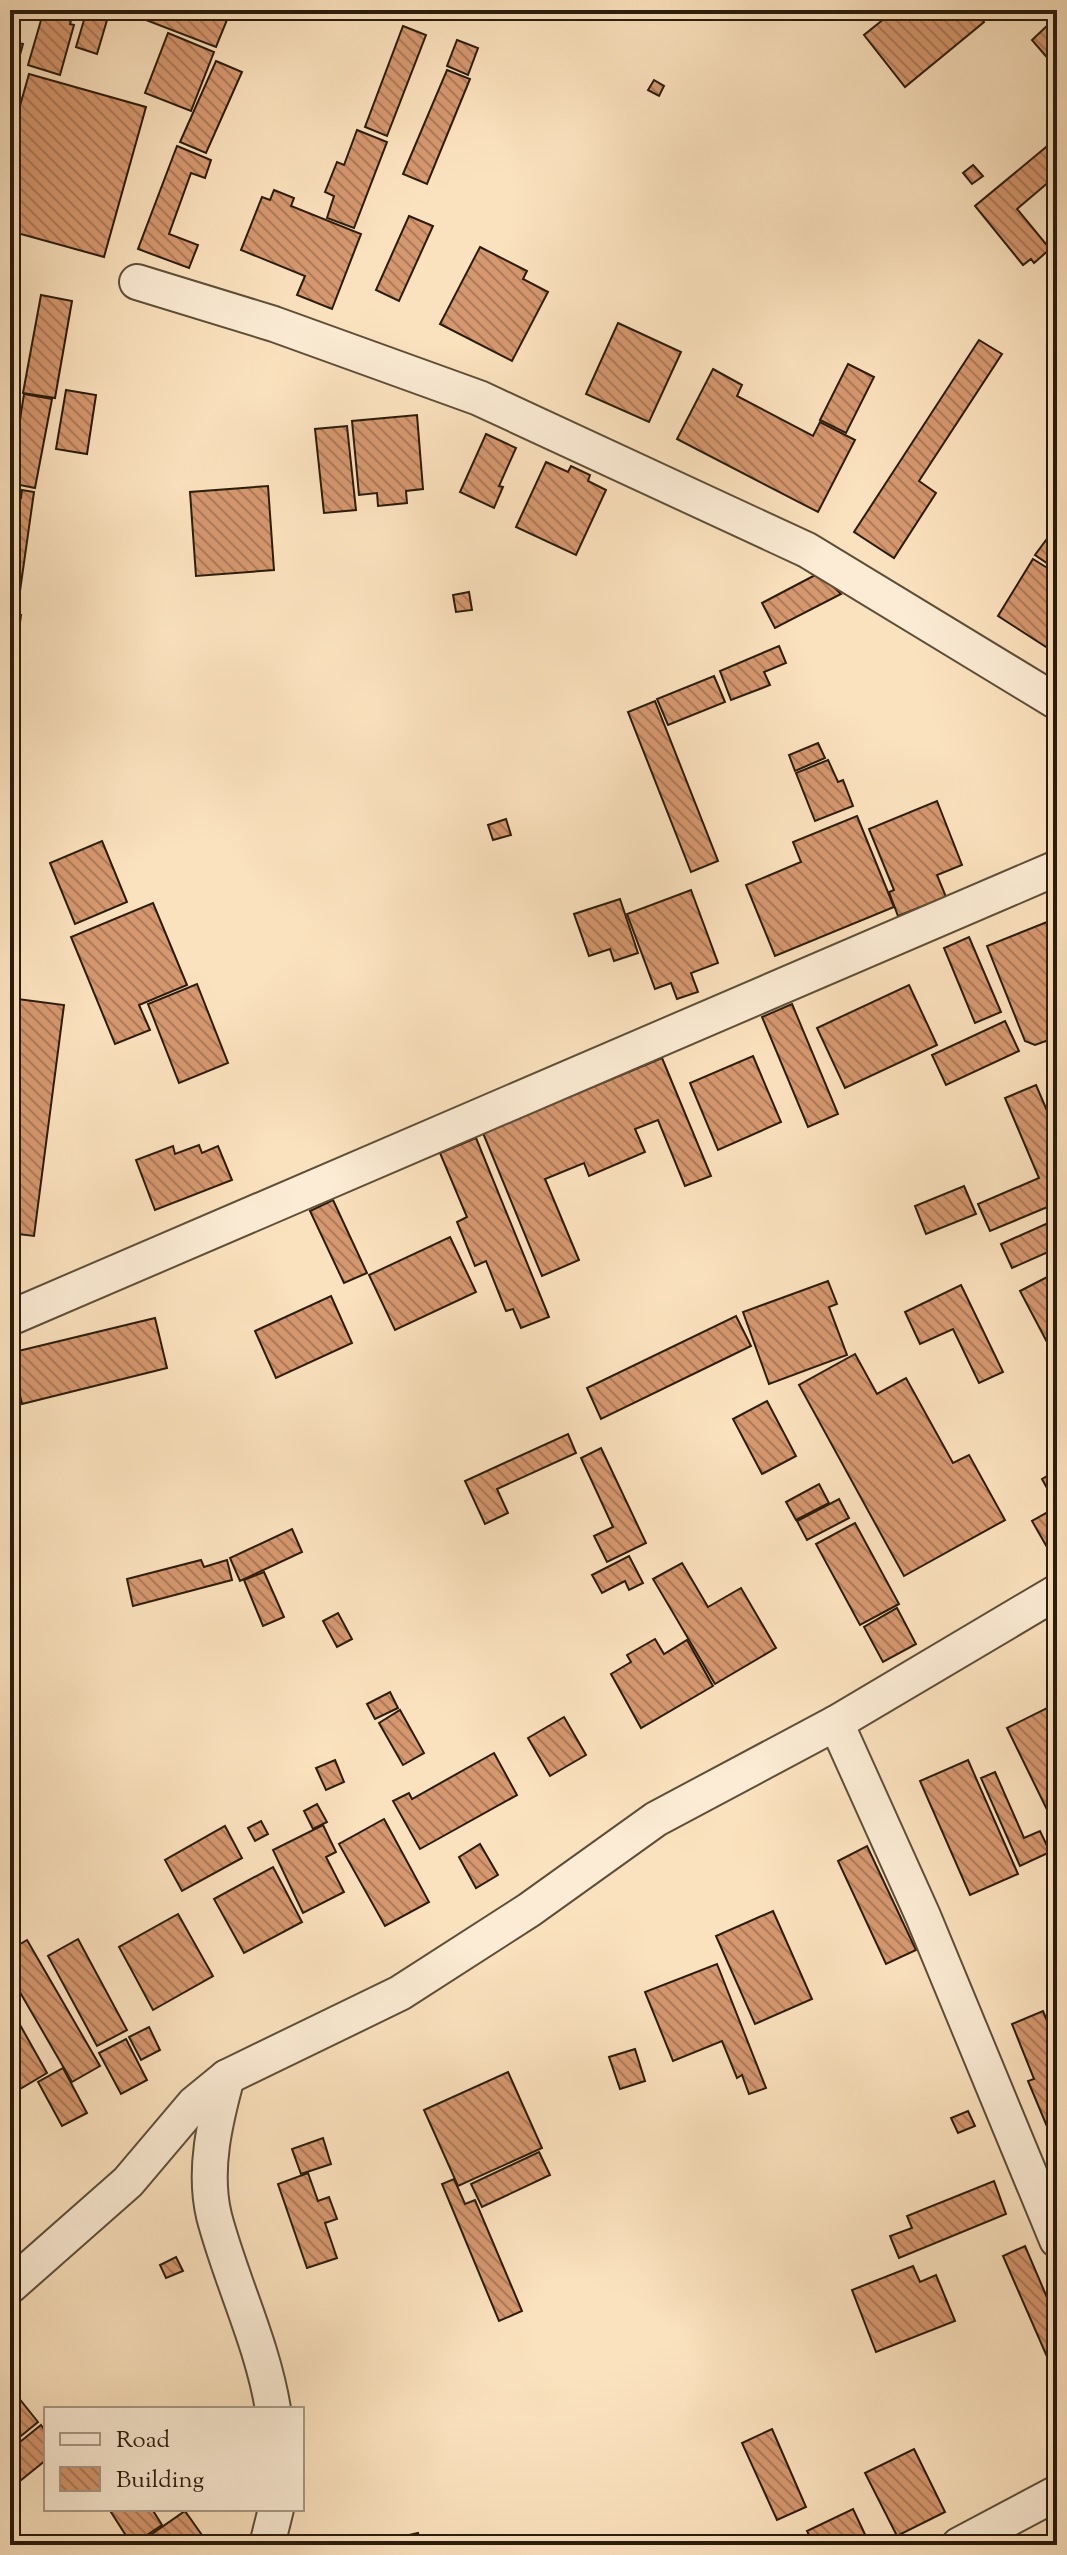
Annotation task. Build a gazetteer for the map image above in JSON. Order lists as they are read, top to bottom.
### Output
{
  "legend": ["Road", "Building"]
}
